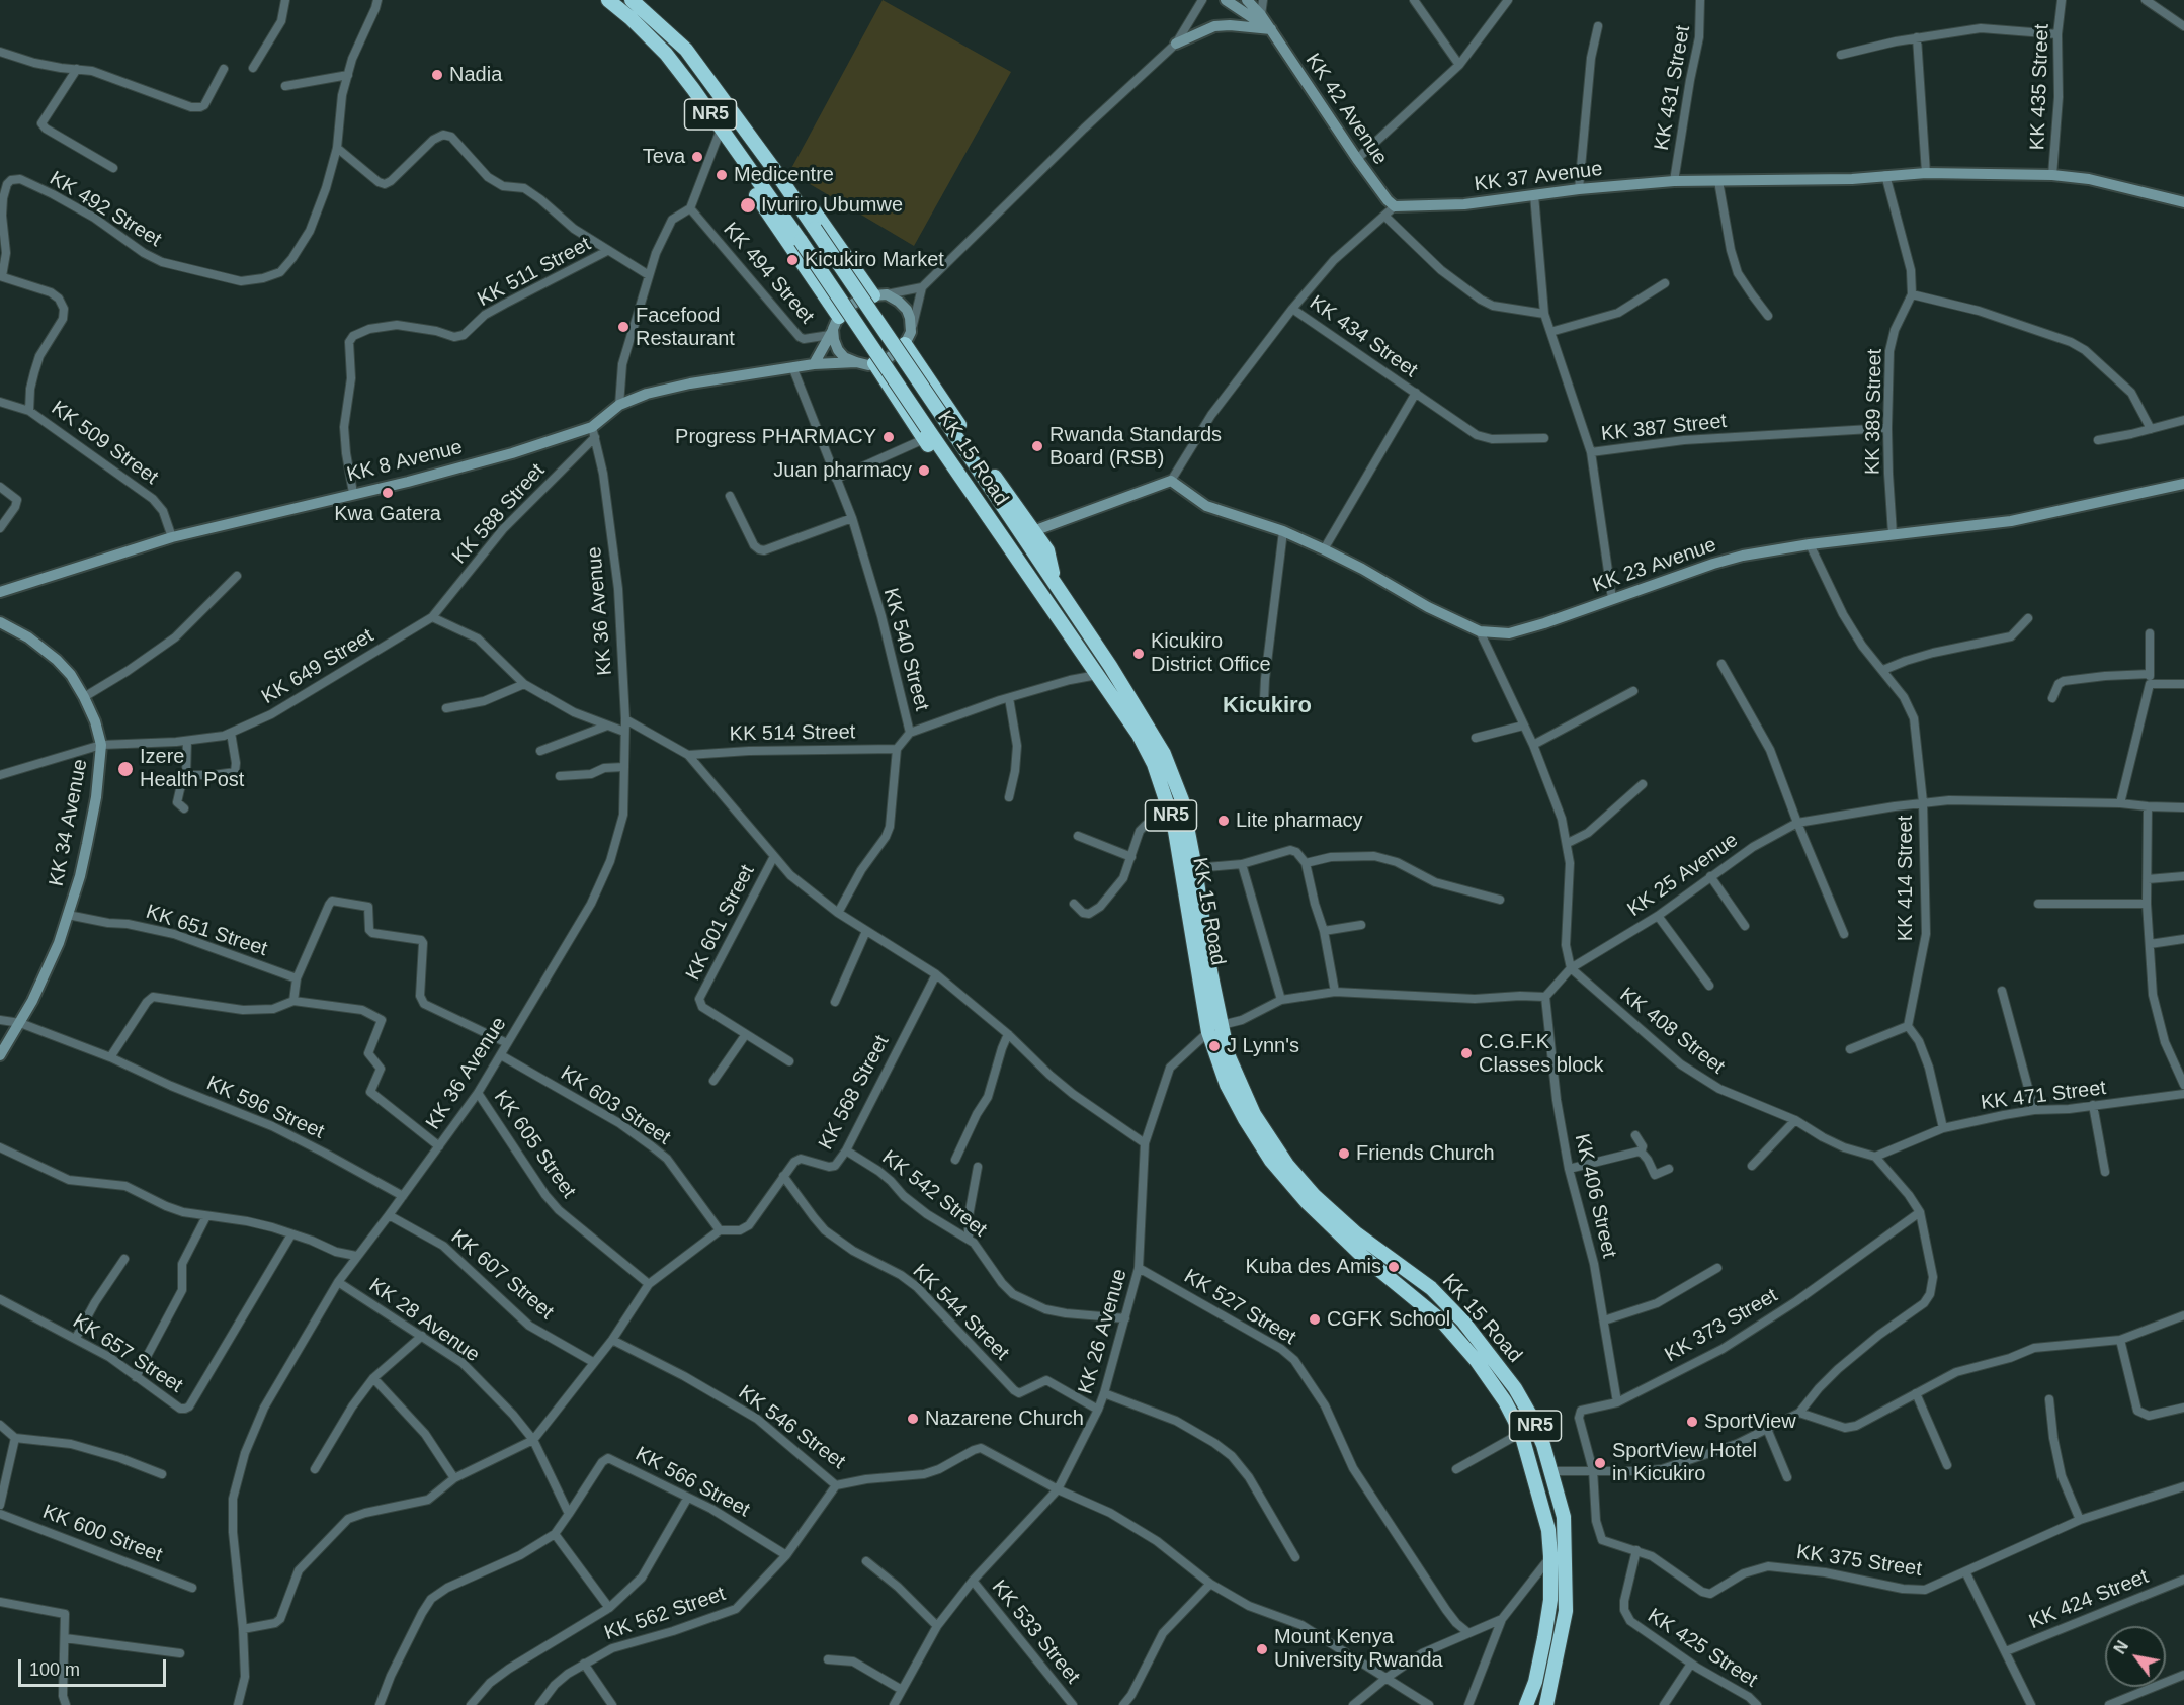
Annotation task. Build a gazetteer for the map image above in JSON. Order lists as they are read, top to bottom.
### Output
{
  "streets": {
    "highway": ["NR5", "KK 15 Road"],
    "main road": [
      "KK 42 Avenue",
      "KK 37 Avenue",
      "KK 8 Avenue",
      "KK 23 Avenue",
      "KK 34 Avenue"
    ],
    "street": [
      "KK 435 Street",
      "KK 431 Street",
      "KK 492 Street",
      "KK 511 Street",
      "KK 494 Street",
      "KK 434 Street",
      "KK 389 Street",
      "KK 387 Street",
      "KK 509 Street",
      "KK 588 Street",
      "KK 36 Avenue",
      "KK 540 Street",
      "KK 649 Street",
      "KK 514 Street",
      "KK 25 Avenue",
      "KK 414 Street",
      "KK 601 Street",
      "KK 651 Street",
      "KK 408 Street",
      "KK 568 Street",
      "KK 471 Street",
      "KK 603 Street",
      "KK 596 Street",
      "KK 605 Street",
      "KK 542 Street",
      "KK 406 Street",
      "KK 607 Street",
      "KK 527 Street",
      "KK 544 Street",
      "KK 28 Avenue",
      "KK 373 Street",
      "KK 26 Avenue",
      "KK 657 Street",
      "KK 546 Street",
      "KK 566 Street",
      "KK 600 Street",
      "KK 375 Street",
      "KK 424 Street",
      "KK 562 Street",
      "KK 533 Street",
      "KK 425 Street"
    ]
  },
  "crossings": [
    ["KK 435 Street", "KK 37 Avenue"],
    ["KK 431 Street", "KK 37 Avenue"],
    ["KK 42 Avenue", "KK 37 Avenue"],
    ["KK 492 Street", "KK 509 Street"],
    ["KK 511 Street", "KK 8 Avenue"],
    ["KK 494 Street", "KK 8 Avenue"],
    ["KK 389 Street", "KK 387 Street"],
    ["KK 389 Street", "KK 23 Avenue"],
    ["KK 387 Street", "KK 23 Avenue"],
    ["KK 509 Street", "KK 8 Avenue"],
    ["KK 15 Road", "KK 26 Avenue"],
    ["KK 8 Avenue", "KK 588 Street"],
    ["KK 8 Avenue", "KK 36 Avenue"],
    ["KK 8 Avenue", "KK 540 Street"],
    ["KK 588 Street", "KK 36 Avenue"],
    ["KK 588 Street", "KK 649 Street"],
    ["KK 23 Avenue", "KK 414 Street"],
    ["KK 36 Avenue", "KK 601 Street"],
    ["KK 36 Avenue", "KK 603 Street"],
    ["KK 36 Avenue", "KK 596 Street"],
    ["KK 36 Avenue", "KK 605 Street"],
    ["KK 36 Avenue", "KK 607 Street"],
    ["KK 36 Avenue", "KK 28 Avenue"],
    ["KK 540 Street", "KK 514 Street"],
    ["KK 649 Street", "KK 34 Avenue"],
    ["KK 514 Street", "KK 601 Street"],
    ["KK 34 Avenue", "KK 651 Street"],
    ["KK 34 Avenue", "KK 596 Street"],
    ["KK 25 Avenue", "KK 414 Street"],
    ["KK 25 Avenue", "KK 408 Street"],
    ["KK 25 Avenue", "KK 406 Street"],
    ["KK 408 Street", "KK 471 Street"],
    ["KK 568 Street", "KK 603 Street"],
    ["KK 568 Street", "KK 605 Street"],
    ["KK 568 Street", "KK 542 Street"],
    ["KK 568 Street", "KK 607 Street"],
    ["KK 568 Street", "KK 544 Street"],
    ["KK 568 Street", "KK 28 Avenue"],
    ["KK 568 Street", "KK 546 Street"],
    ["KK 542 Street", "KK 26 Avenue"],
    ["KK 406 Street", "KK 373 Street"],
    ["KK 527 Street", "KK 26 Avenue"],
    ["KK 544 Street", "KK 26 Avenue"],
    ["KK 28 Avenue", "KK 566 Street"],
    ["KK 373 Street", "KK 375 Street"],
    ["KK 26 Avenue", "KK 546 Street"],
    ["KK 26 Avenue", "KK 533 Street"],
    ["KK 546 Street", "KK 562 Street"],
    ["KK 566 Street", "KK 562 Street"],
    ["KK 375 Street", "KK 425 Street"]
  ],
  "districts": ["Kicukiro"],
  "places": [
    "Nadia",
    "Teva",
    "Medicentre",
    "Ivuriro Ubumwe",
    "Kicukiro Market",
    "Facefood Restaurant",
    "Progress PHARMACY",
    "Rwanda Standards Board (RSB)",
    "Juan pharmacy",
    "Kwa Gatera",
    "Kicukiro District Office",
    "Izere Health Post",
    "Lite pharmacy",
    "J Lynn's",
    "C.G.F.K Classes block",
    "Friends Church",
    "Kuba des Amis",
    "CGFK School",
    "Nazarene Church",
    "SportView",
    "SportView Hotel in Kicukiro",
    "Mount Kenya University Rwanda"
  ],
  "scale_bar": "100 m",
  "north": "top left"
}
